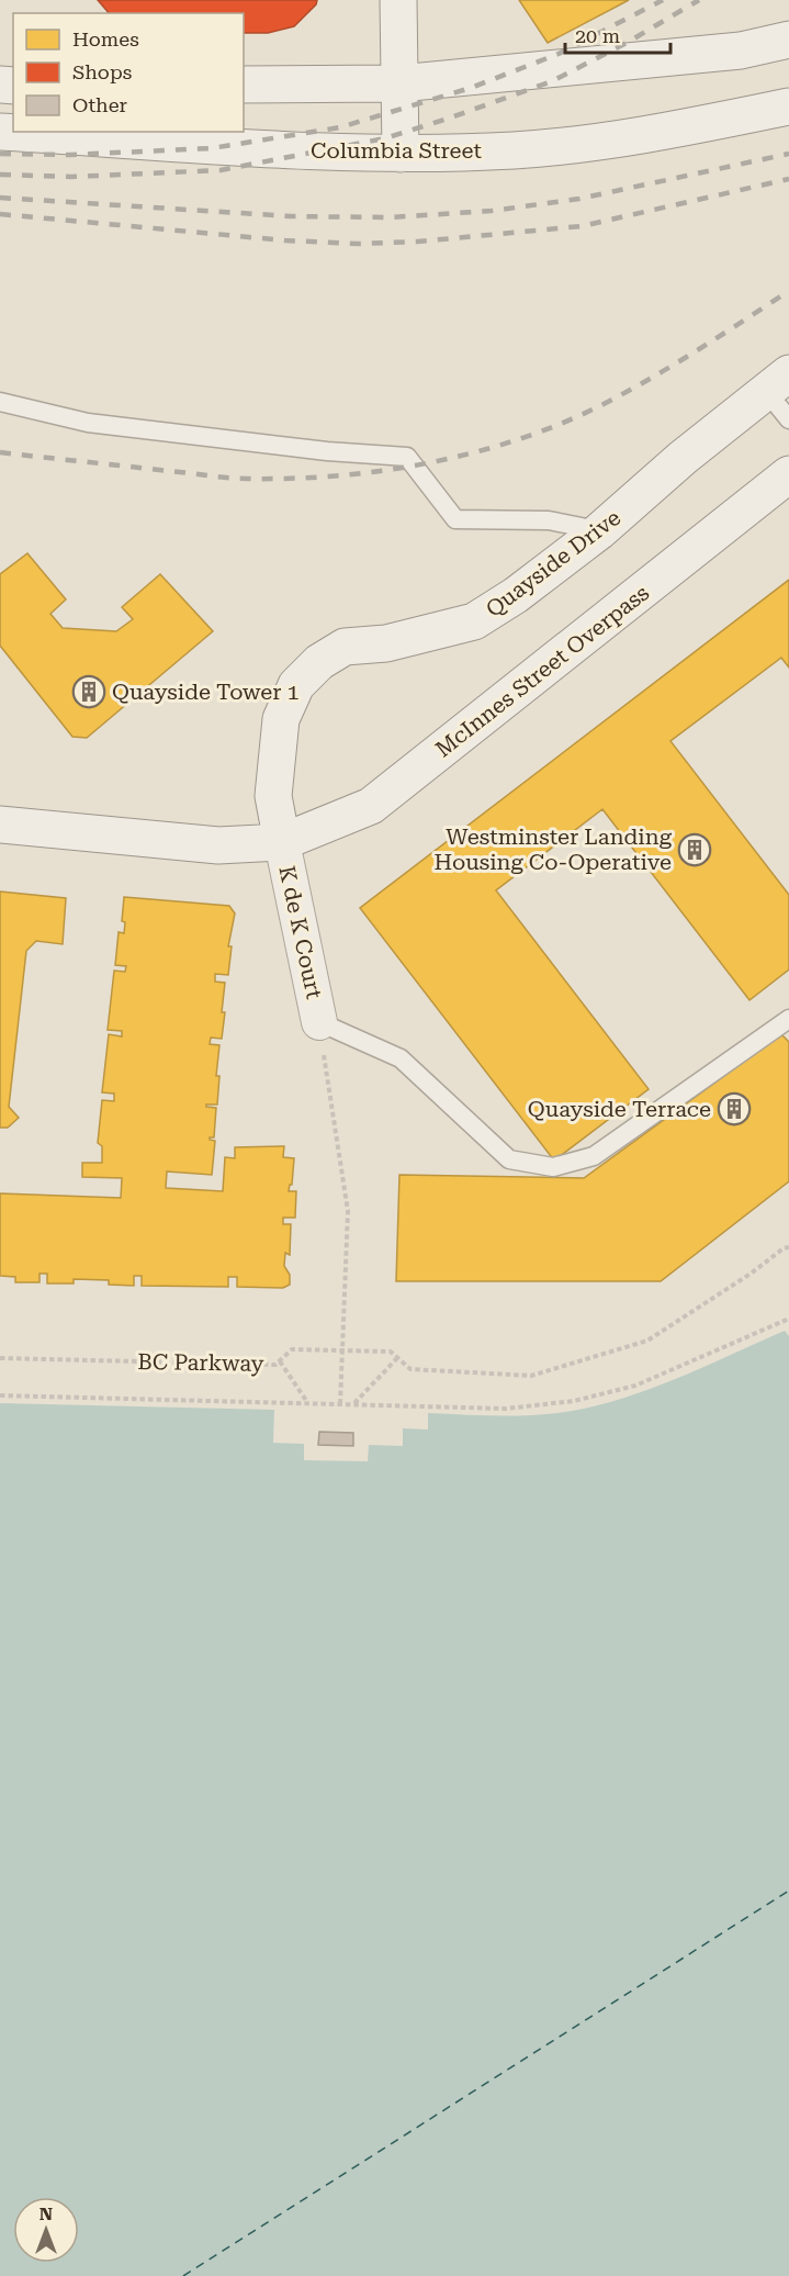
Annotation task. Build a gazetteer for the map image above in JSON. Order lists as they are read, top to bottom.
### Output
{
  "streets": {
    "street": [
      "Columbia Street",
      "Quayside Drive",
      "McInnes Street Overpass",
      "K de K Court"
    ],
    "path": ["BC Parkway"]
  },
  "crossings": [
    ["Quayside Drive", "McInnes Street Overpass"],
    ["Quayside Drive", "K de K Court"],
    ["McInnes Street Overpass", "K de K Court"]
  ],
  "places": {
    "building": ["Quayside Tower 1", "Westminster Landing Housing Co-Operative", "Quayside Terrace"]
  },
  "legend": ["Homes", "Shops", "Other"],
  "scale_bar": "20 m",
  "north": "top"
}
